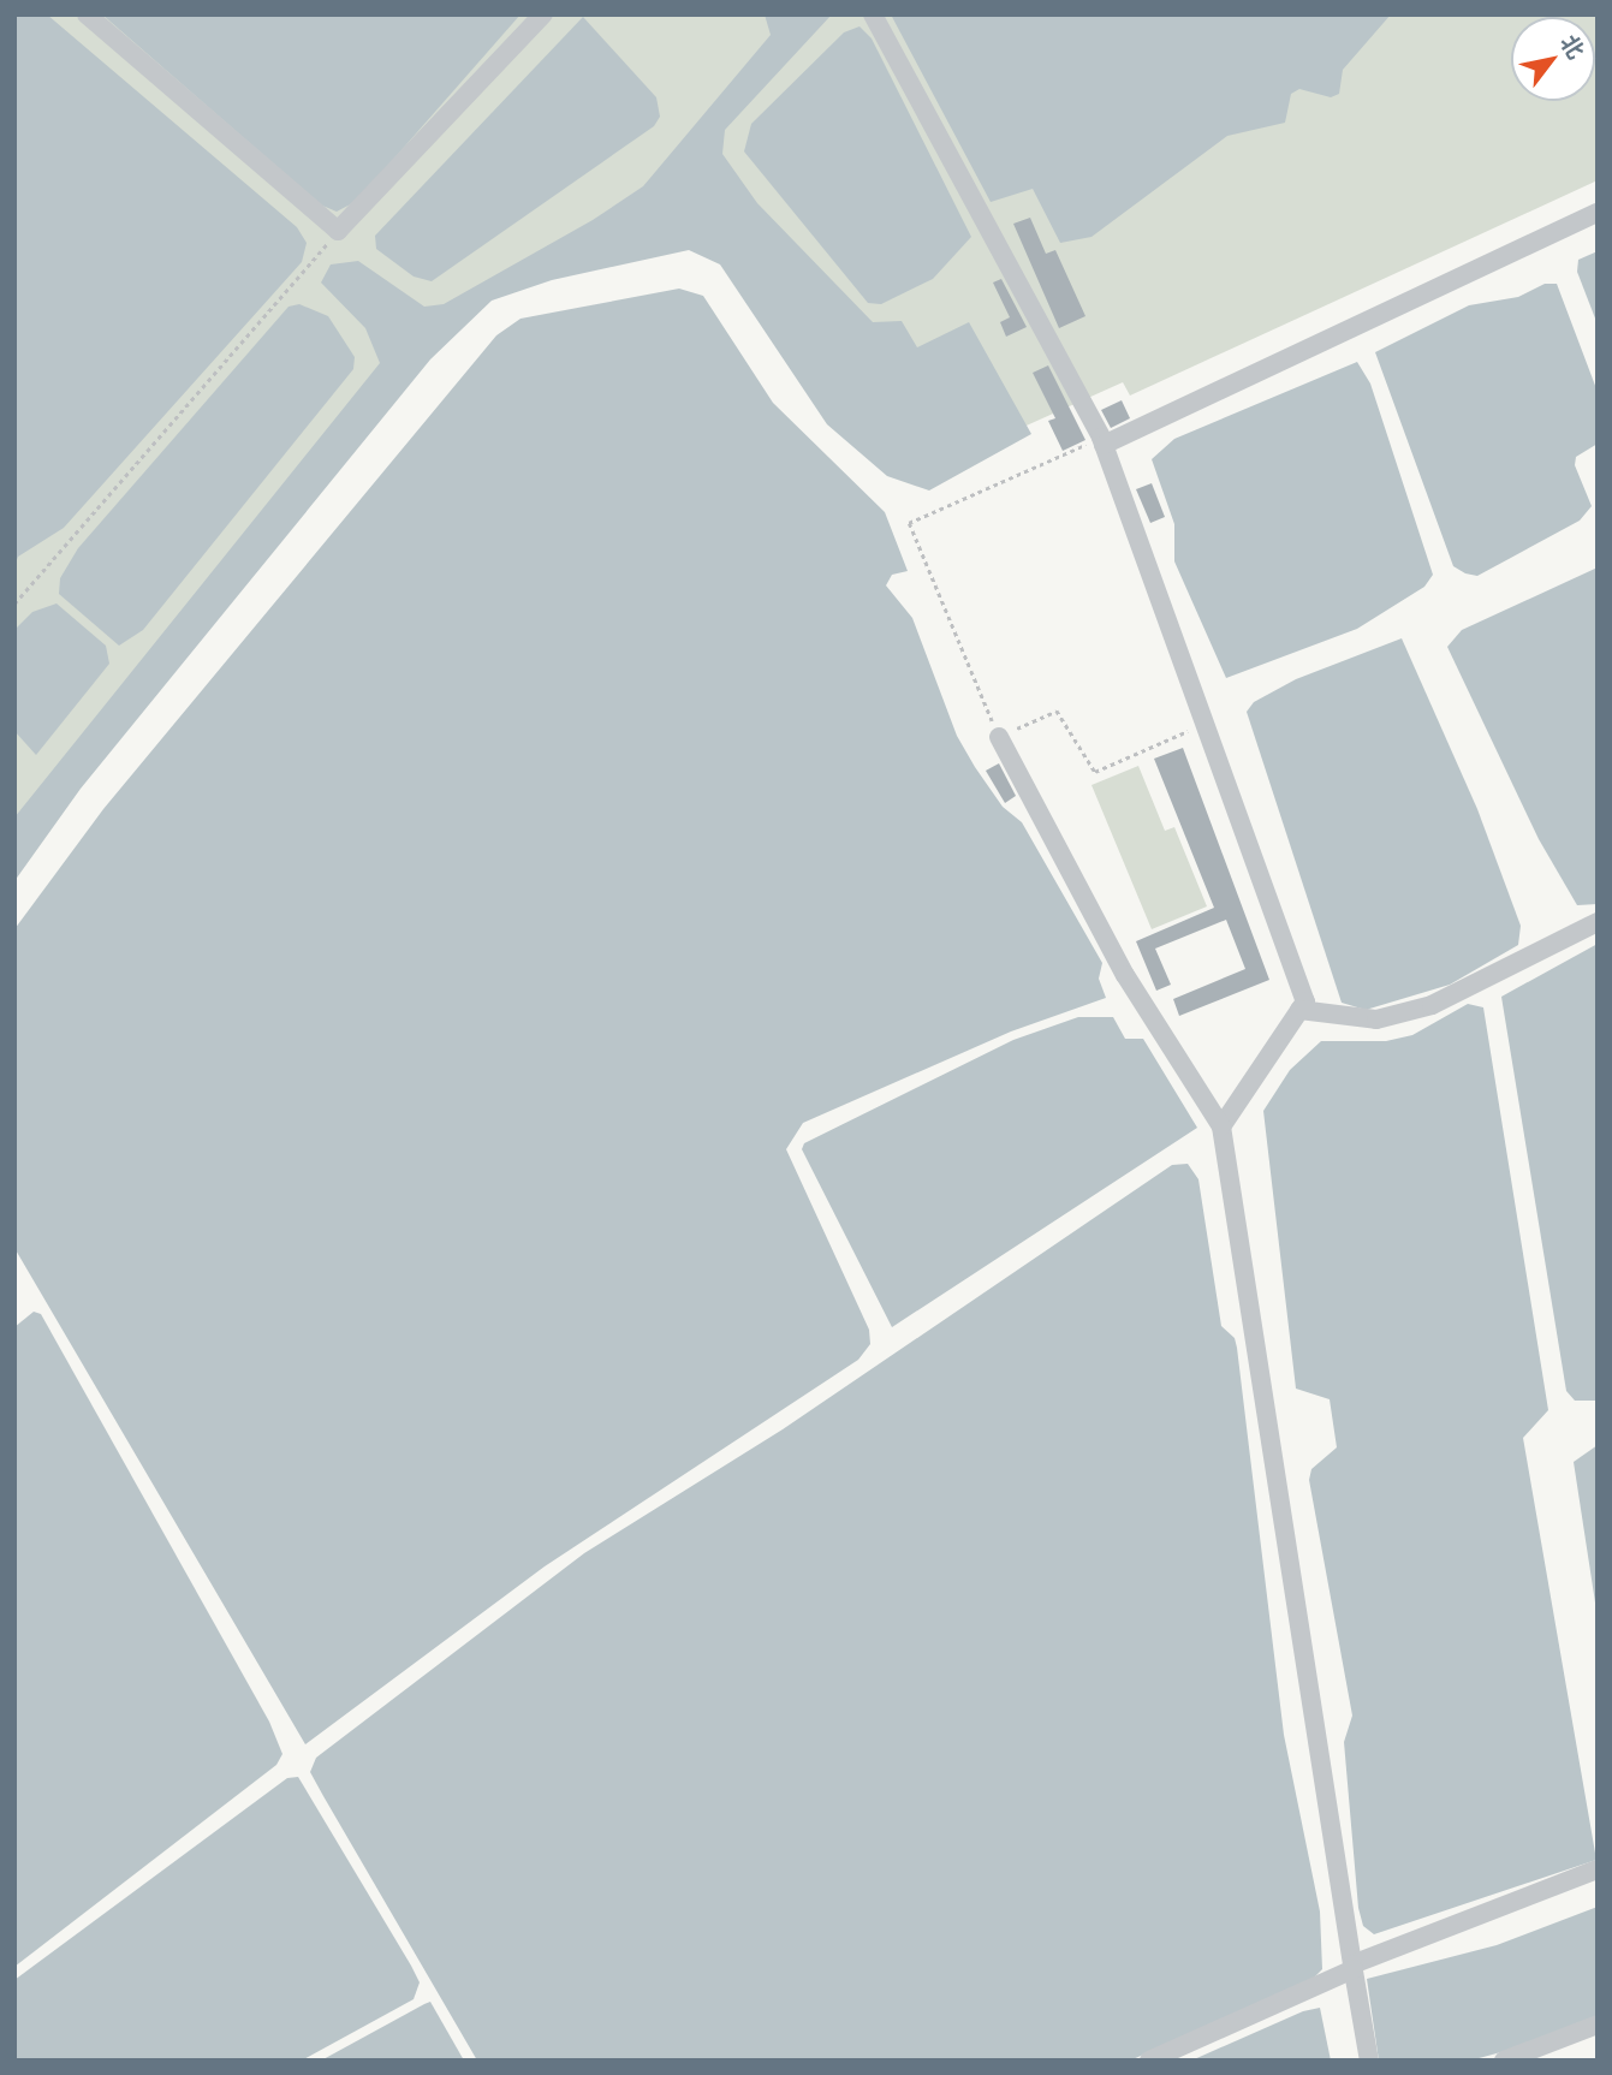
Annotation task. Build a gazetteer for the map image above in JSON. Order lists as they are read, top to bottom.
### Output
{
  "north": "top right"
}
